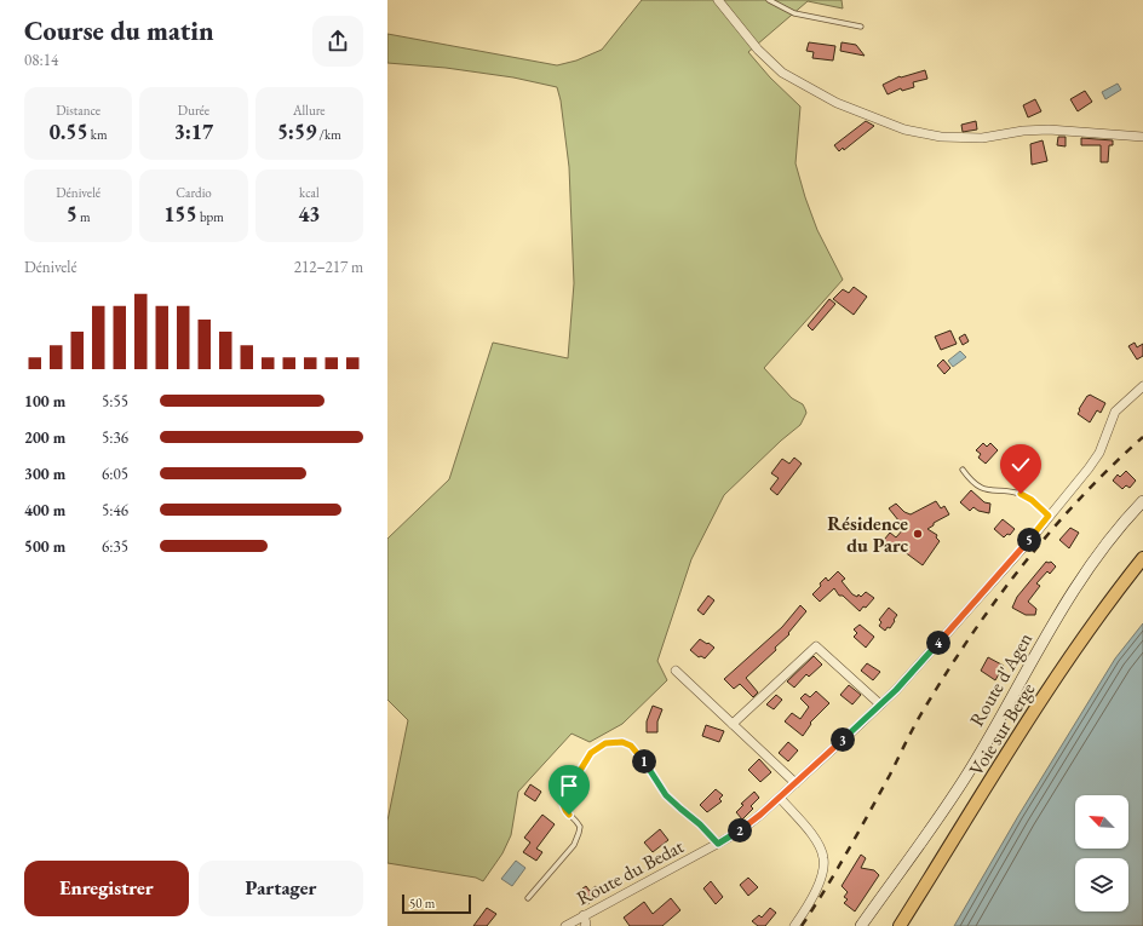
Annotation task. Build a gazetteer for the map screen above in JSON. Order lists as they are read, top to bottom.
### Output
{
  "streets": {
    "main road": ["Route d'Agen", "Voie sur Berge"],
    "street": ["Route du Bedat"]
  },
  "places": ["Résidence du Parc"],
  "scale_bar": "50 m",
  "north": "top left",
  "page": {
    "heading": ["Course du matin", "08:14"],
    "stats": [
      ["Distance", "0.55 km"],
      ["Durée", "3:17"],
      ["Allure", "5:59 /km"],
      ["Dénivelé", "5 m"],
      ["Cardio", "155 bpm"],
      ["kcal", "43"]
    ],
    "chart": ["Dénivelé", "212–217 m"],
    "list": [
      {
        "name": "100 m",
        "note": "5:55"
      },
      {
        "name": "200 m",
        "note": "5:36"
      },
      {
        "name": "300 m",
        "note": "6:05"
      },
      {
        "name": "400 m",
        "note": "5:46"
      },
      {
        "name": "500 m",
        "note": "6:35"
      }
    ],
    "pins": [
      "5",
      "4",
      "3",
      "1",
      "2"
    ],
    "buttons": ["Enregistrer", "Partager"],
    "scale": "50 m"
  }
}
